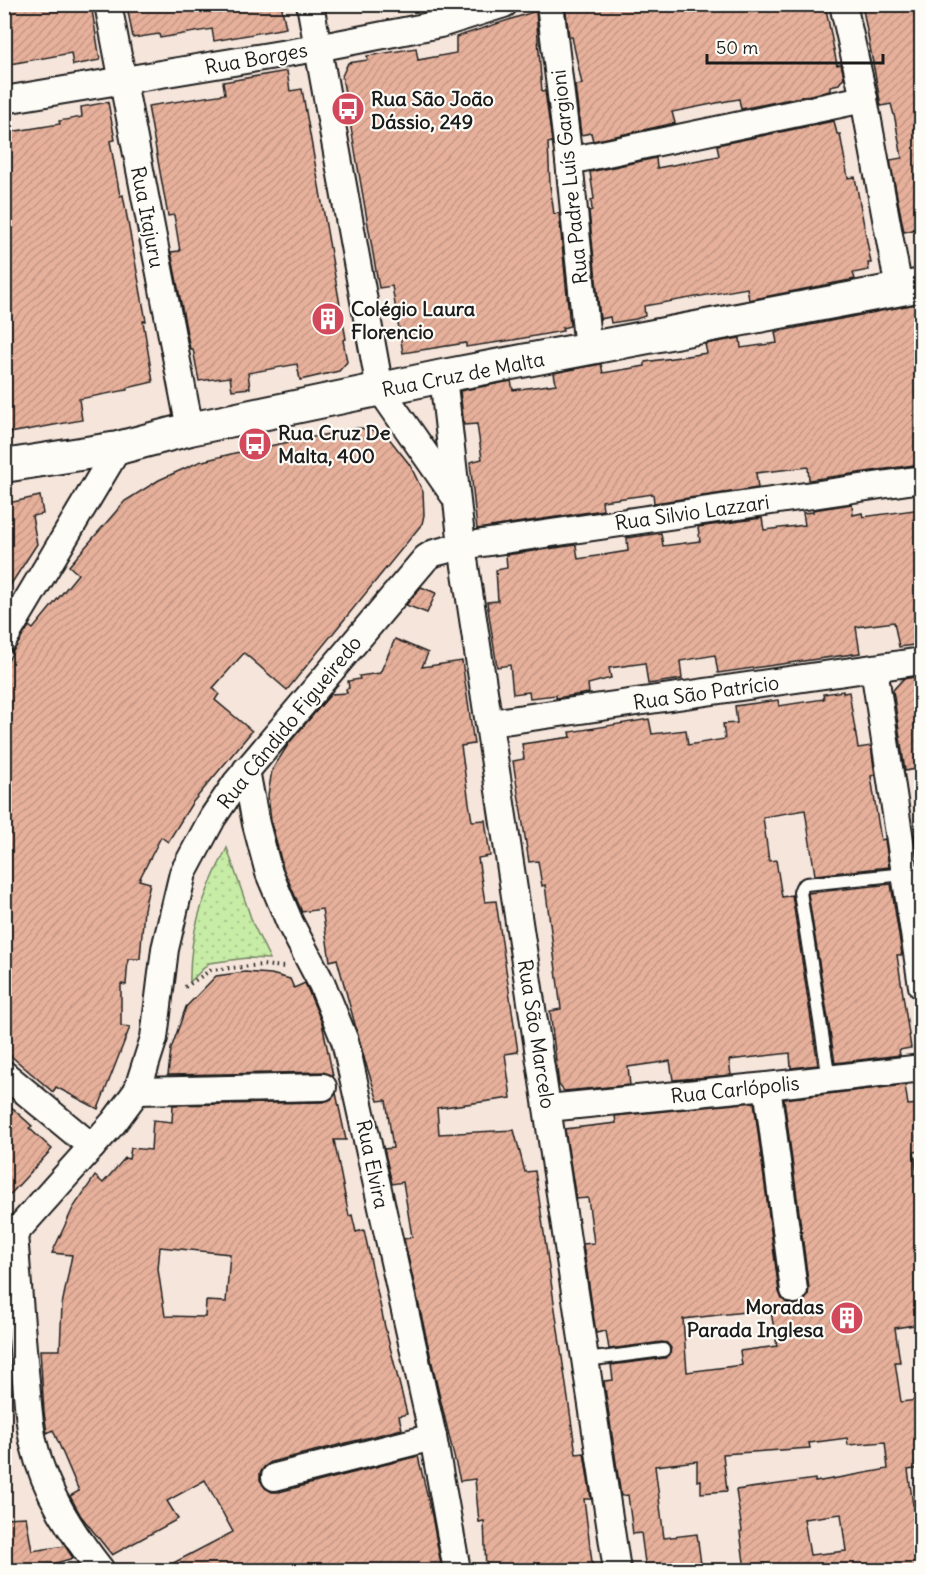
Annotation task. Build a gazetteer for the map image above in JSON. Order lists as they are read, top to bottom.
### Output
{
  "streets": {
    "street": [
      "Rua Borges",
      "Rua Padre Luís Gargioni",
      "Rua Itajuru",
      "Rua Cruz de Malta",
      "Rua Silvio Lazzari",
      "Rua São Patrício",
      "Rua Cândido Figueiredo",
      "Rua São Marcelo",
      "Rua Carlópolis",
      "Rua Elvira"
    ]
  },
  "crossings": [
    ["Rua Borges", "Rua Itajuru"],
    ["Rua Padre Luís Gargioni", "Rua Cruz de Malta"],
    ["Rua Itajuru", "Rua Cruz de Malta"],
    ["Rua Cruz de Malta", "Rua São Marcelo"],
    ["Rua Silvio Lazzari", "Rua Cândido Figueiredo"],
    ["Rua Silvio Lazzari", "Rua São Marcelo"],
    ["Rua São Patrício", "Rua São Marcelo"],
    ["Rua Cândido Figueiredo", "Rua São Marcelo"],
    ["Rua Cândido Figueiredo", "Rua Elvira"],
    ["Rua São Marcelo", "Rua Carlópolis"]
  ],
  "places": {
    "bus stop": ["Rua São João Dássio, 249", "Rua Cruz De Malta, 400"],
    "building": ["Colégio Laura Florencio", "Moradas Parada Inglesa"]
  },
  "scale_bar": "50 m"
}
